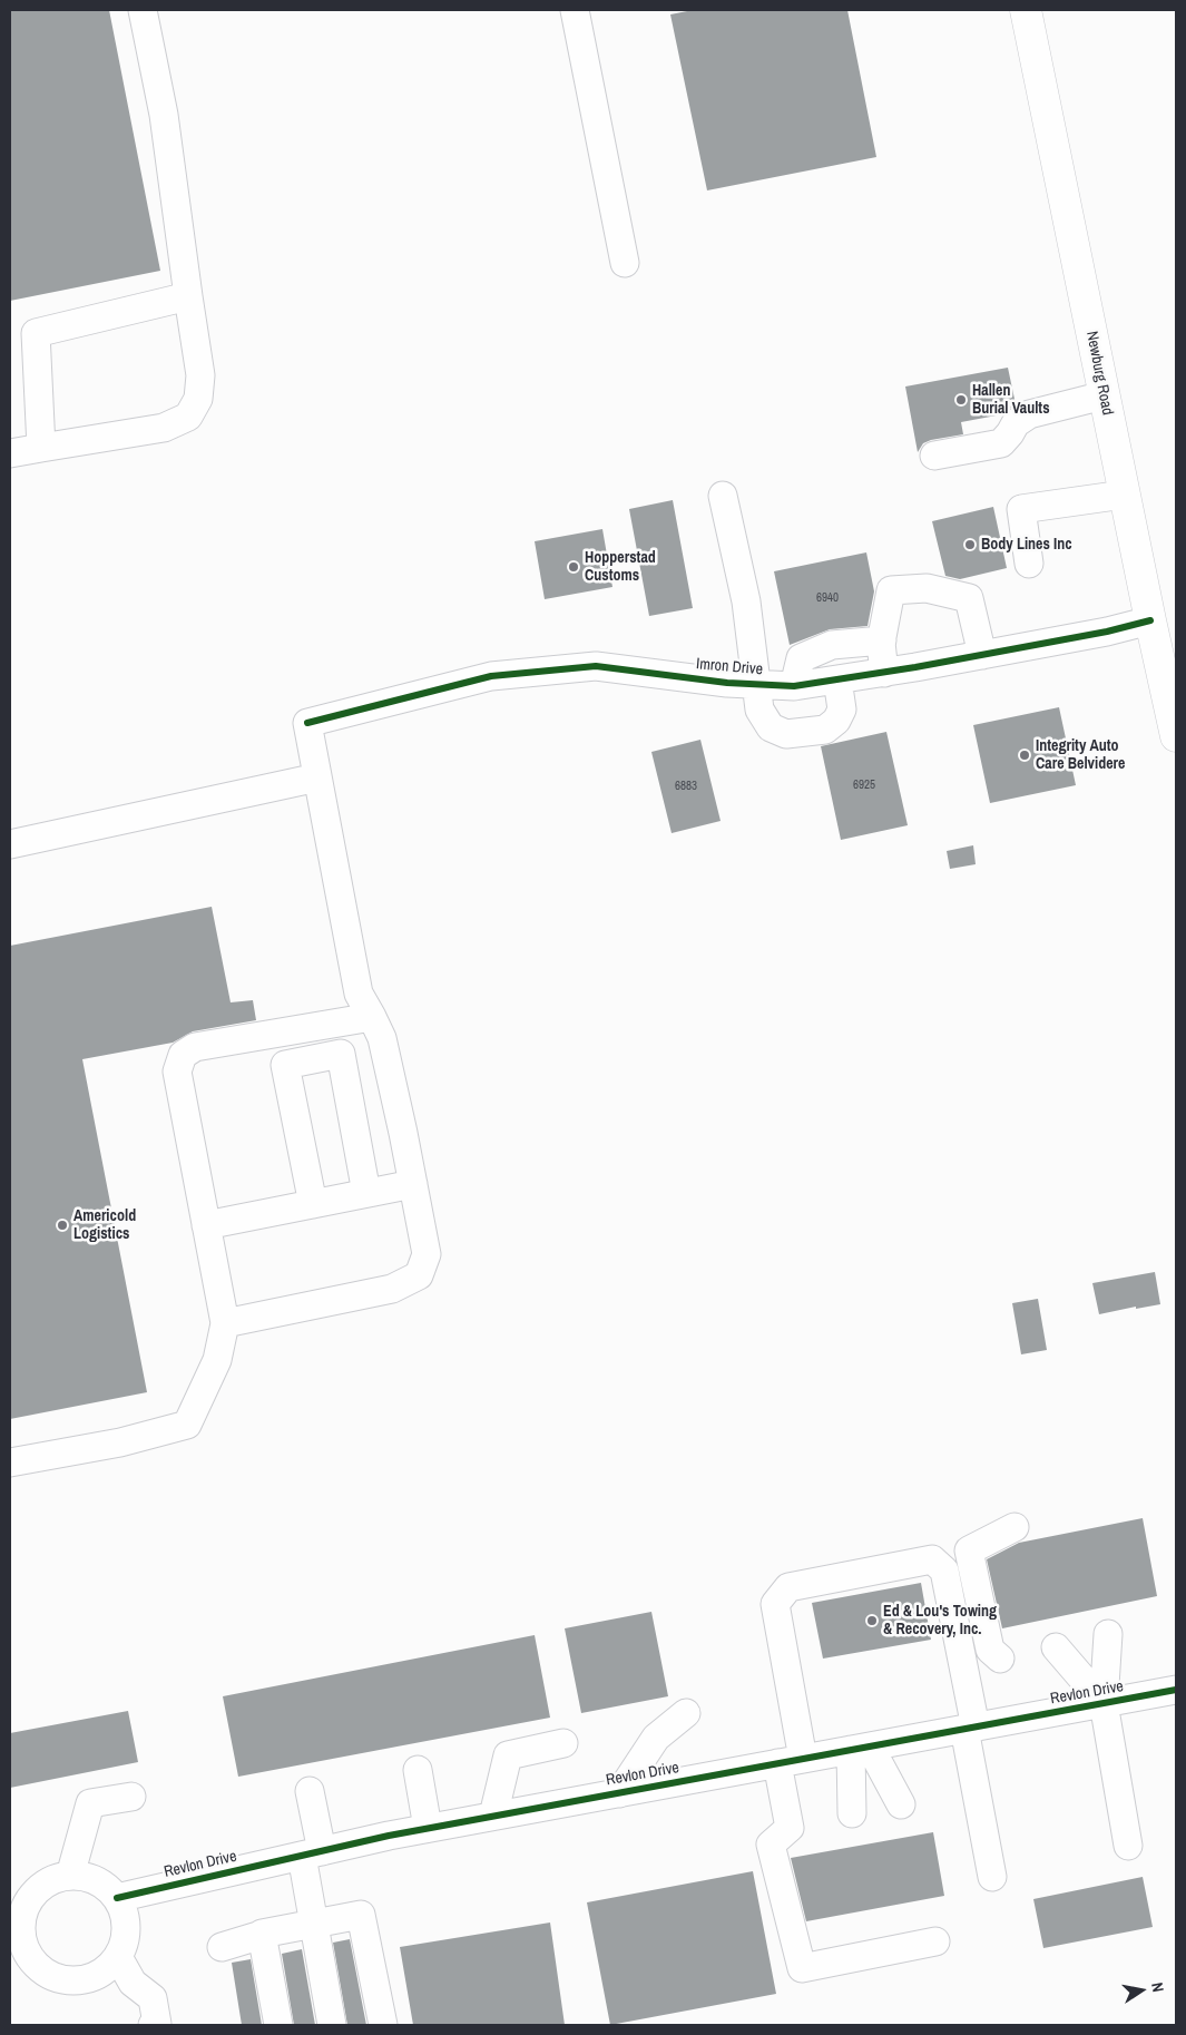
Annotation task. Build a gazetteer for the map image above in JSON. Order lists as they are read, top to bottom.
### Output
{
  "streets": {
    "main road": ["Newburg Road"],
    "street": ["Imron Drive", "Revlon Drive"]
  },
  "crossings": [
    ["Newburg Road", "Imron Drive"]
  ],
  "places": [
    "Hallen Burial Vaults",
    "Body Lines Inc",
    "Hopperstad Customs",
    "Integrity Auto Care Belvidere",
    "Americold Logistics",
    "Ed & Lou's Towing & Recovery, Inc."
  ],
  "house_numbers": ["6940", "6925", "6883"],
  "north": "right"
}
